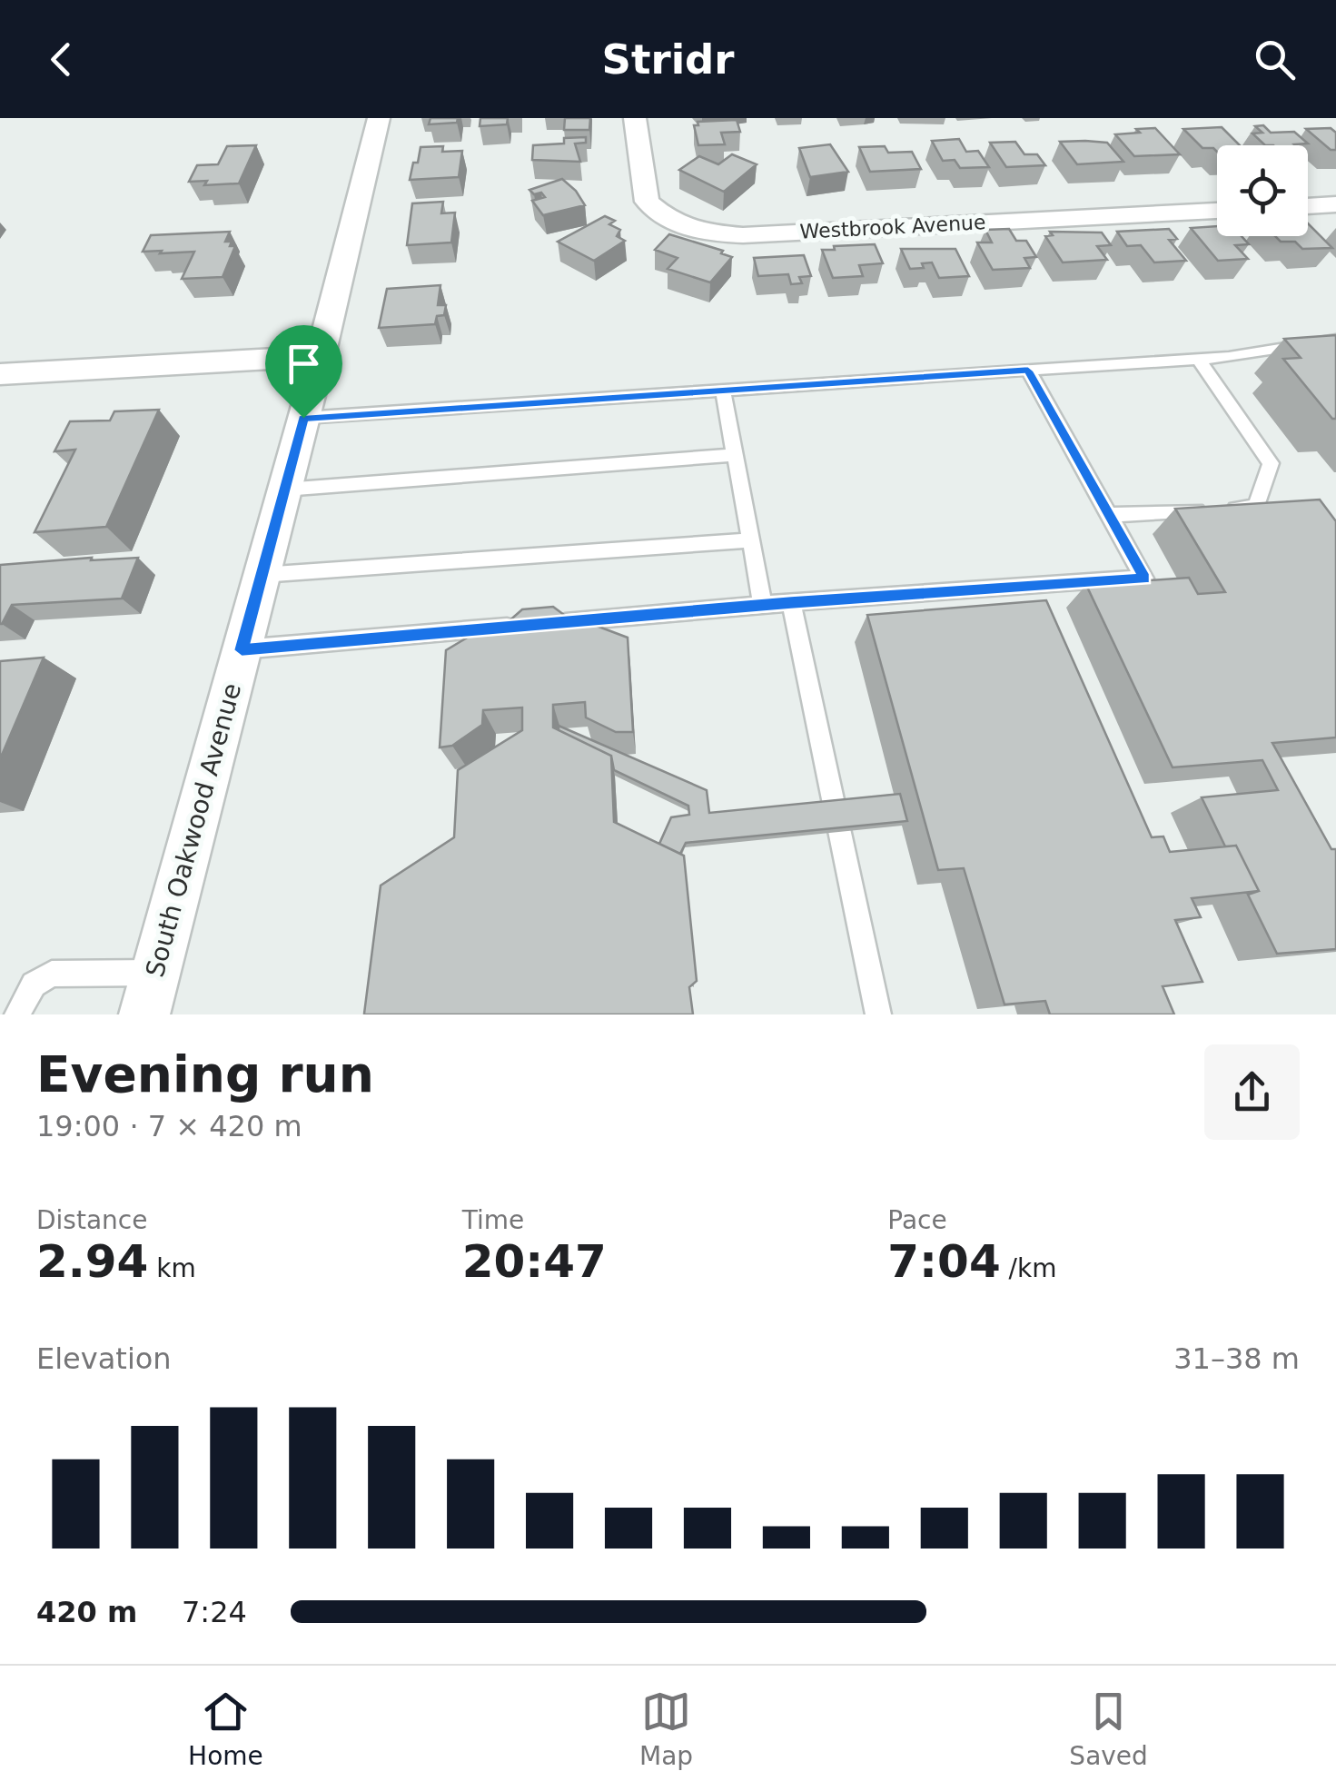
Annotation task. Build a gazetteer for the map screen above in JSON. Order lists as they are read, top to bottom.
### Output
{
  "streets": {
    "street": ["Westbrook Avenue", "South Oakwood Avenue"]
  },
  "page": {
    "header": "Stridr",
    "heading": ["Evening run", "19:00 · 7 × 420 m"],
    "stats": [
      ["Distance", "2.94 km"],
      ["Time", "20:47"],
      ["Pace", "7:04 /km"]
    ],
    "chart": ["Elevation", "31–38 m"],
    "list": [
      {
        "name": "420 m",
        "note": "7:24"
      }
    ],
    "tabs": ["Home", "Map", "Saved"]
  }
}
